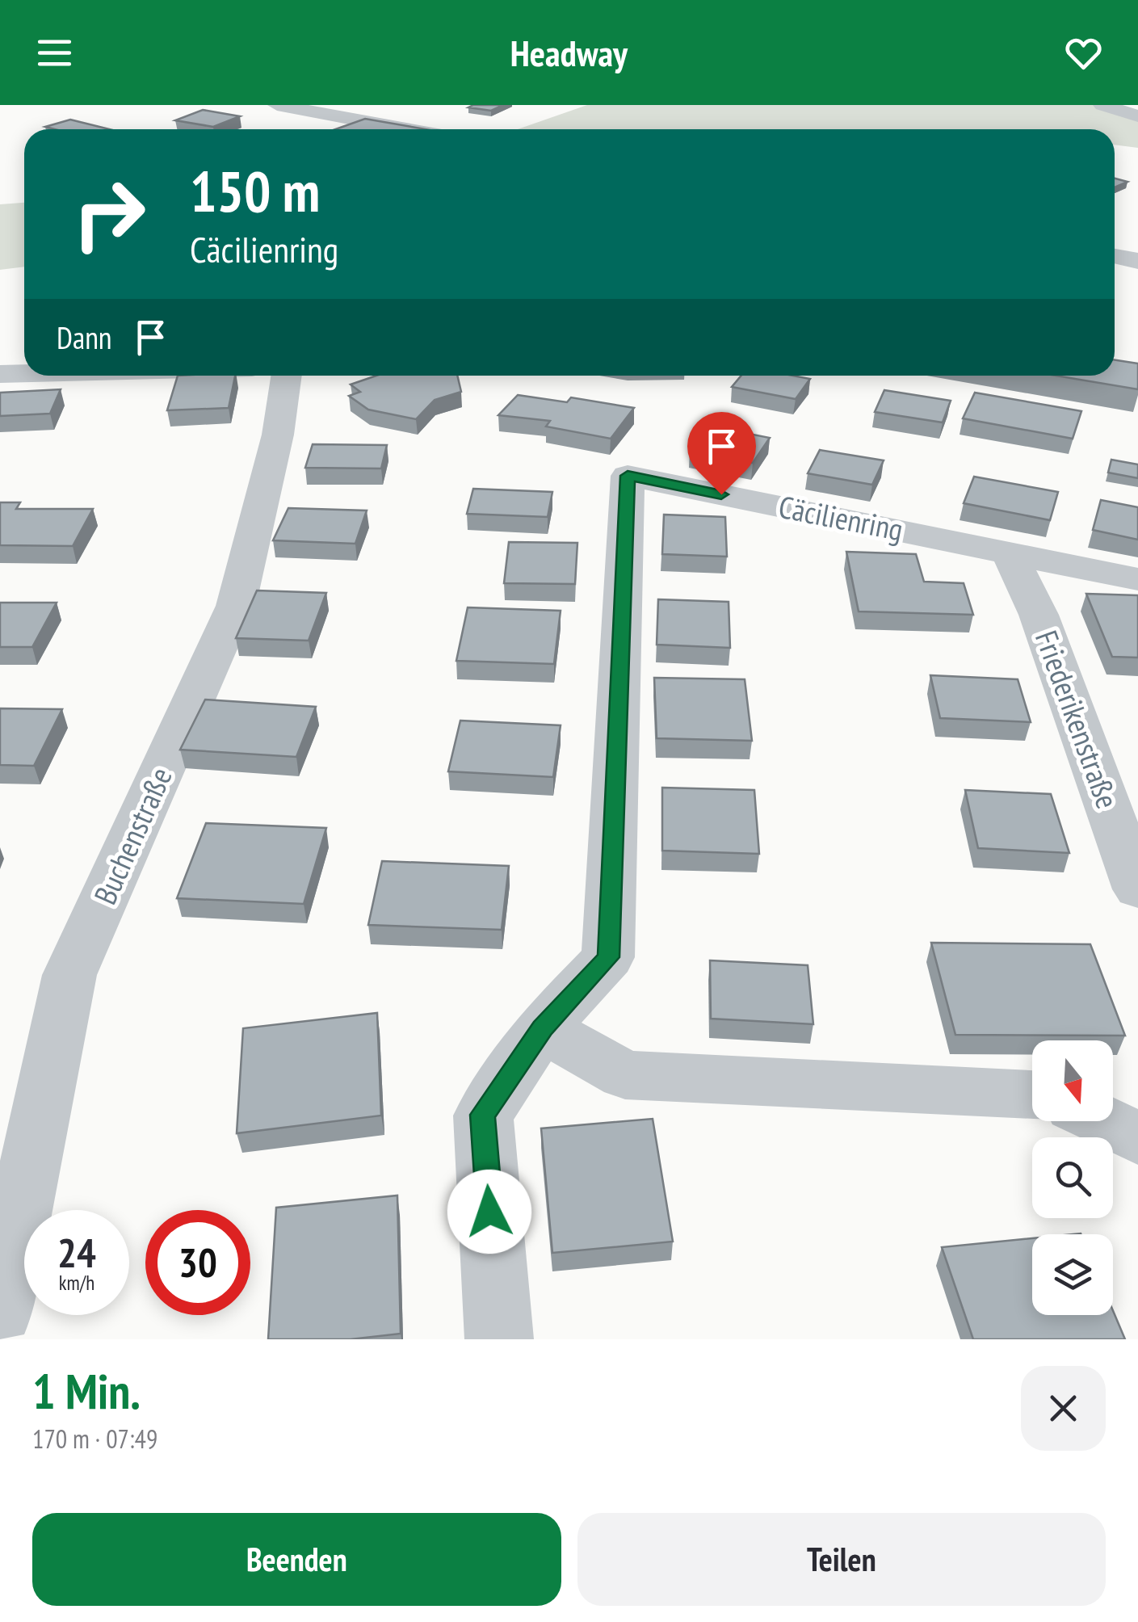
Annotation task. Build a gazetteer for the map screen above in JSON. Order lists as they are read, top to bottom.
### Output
{
  "streets": {
    "street": ["Cäcilienring", "Friederikenstraße", "Buchenstraße"]
  },
  "crossings": [
    ["Cäcilienring", "Friederikenstraße"]
  ],
  "north": "bottom",
  "page": {
    "header": "Headway",
    "turn": ["150 m", "Cäcilienring"],
    "then": "Dann",
    "speed": "24 km/h",
    "limit": "30",
    "heading": ["1 Min.", "170 m · 07:49"],
    "buttons": ["Beenden", "Teilen"]
  }
}
